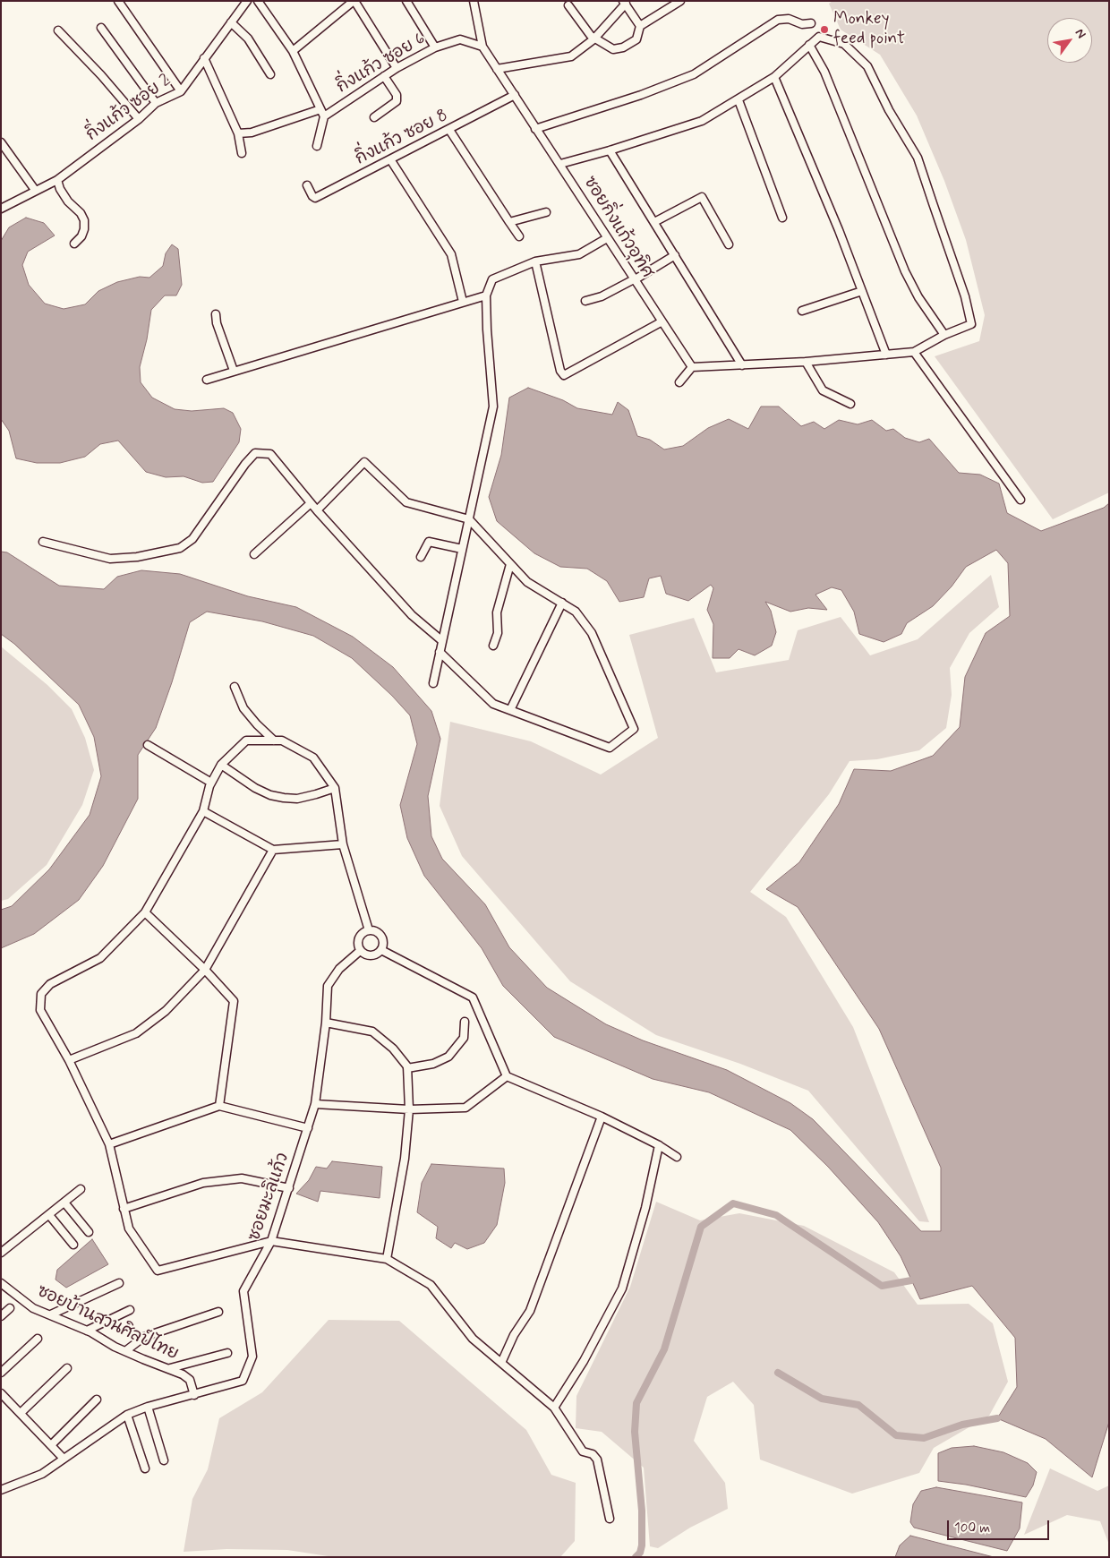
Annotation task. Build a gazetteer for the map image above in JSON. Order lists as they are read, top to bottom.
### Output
{
  "streets": {
    "street": [
      "กิ่งแก้ว ซอย 6",
      "กิ่งแก้ว ซอย 2",
      "กิ่งแก้ว ซอย 8",
      "ซอยกิ่งแก้วอุทิศ",
      "ซอยมะลิแก้ว",
      "ซอยบ้านสวนศิลป์ไทย"
    ]
  },
  "crossings": [
    ["กิ่งแก้ว ซอย 6", "ซอยกิ่งแก้วอุทิศ"],
    ["กิ่งแก้ว ซอย 8", "ซอยกิ่งแก้วอุทิศ"],
    ["ซอยมะลิแก้ว", "ซอยบ้านสวนศิลป์ไทย"]
  ],
  "places": ["Monkey feed point"],
  "scale_bar": "100 m",
  "north": "top right"
}
